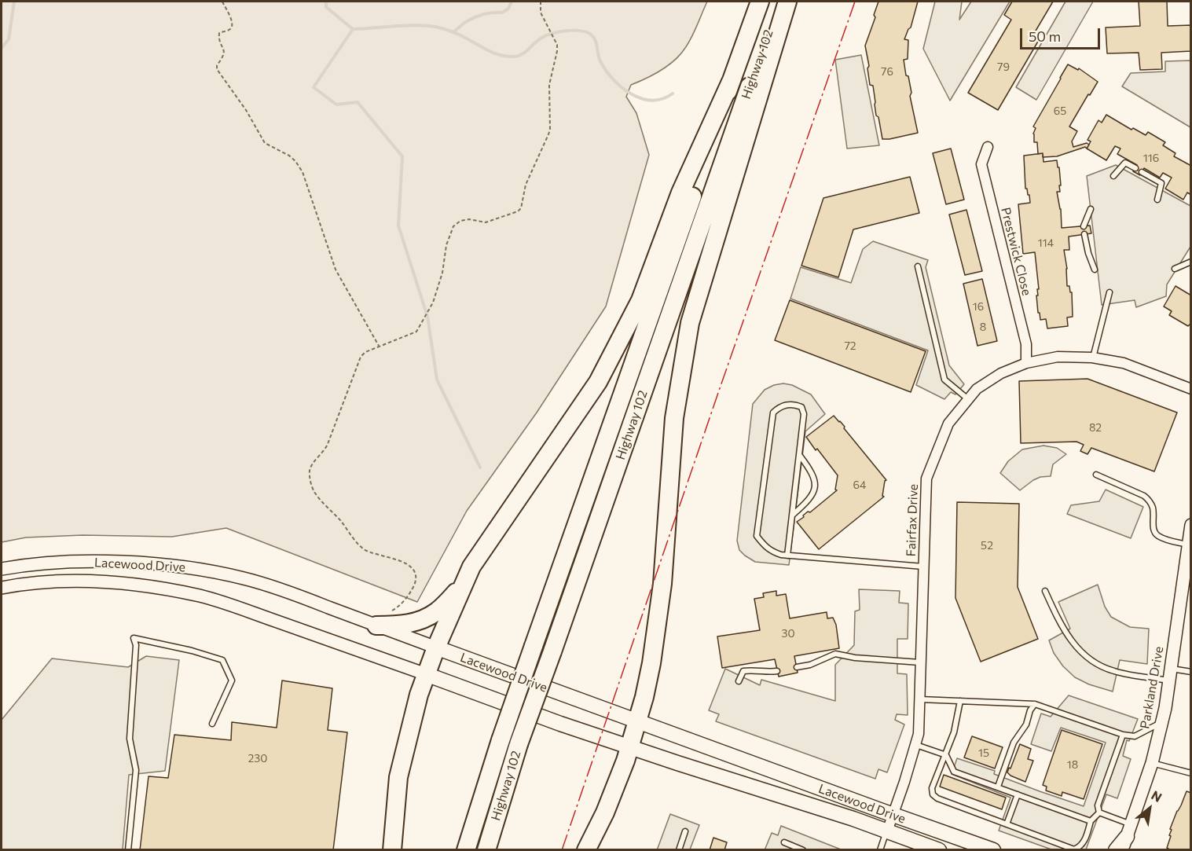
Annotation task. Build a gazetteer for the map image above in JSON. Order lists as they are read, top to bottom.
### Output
{
  "streets": {
    "highway": ["Highway 102"],
    "main road": ["Lacewood Drive"],
    "street": ["Prestwick Close", "Fairfax Drive", "Parkland Drive"]
  },
  "crossings": [
    ["Prestwick Close", "Fairfax Drive"],
    ["Fairfax Drive", "Lacewood Drive"]
  ],
  "house_numbers": [
    "79",
    "76",
    "65",
    "116",
    "114",
    "16",
    "8",
    "72",
    "82",
    "64",
    "52",
    "30",
    "15",
    "230",
    "18"
  ],
  "scale_bar": "50 m",
  "north": "top right"
}
